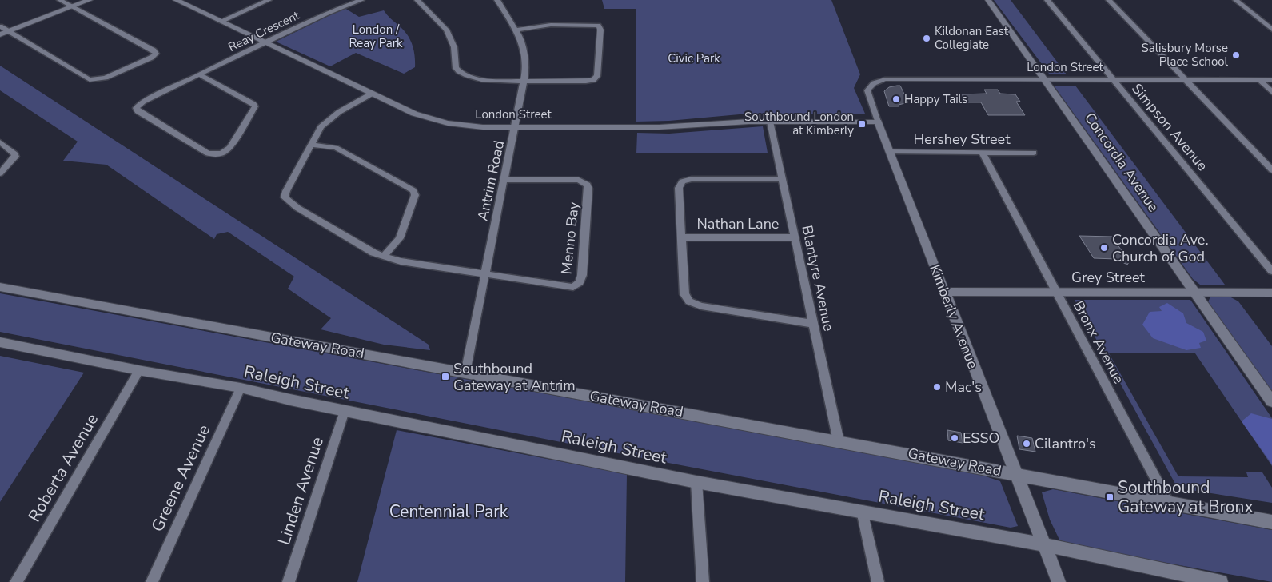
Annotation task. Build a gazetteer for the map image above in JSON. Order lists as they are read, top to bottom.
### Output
{
  "streets": {
    "street": [
      "Reay Crescent",
      "London Street",
      "Simpson Avenue",
      "Hershey Street",
      "Concordia Avenue",
      "Antrim Road",
      "Nathan Lane",
      "Menno Bay",
      "Grey Street",
      "Blantyre Avenue",
      "Kimberly Avenue",
      "Bronx Avenue",
      "Gateway Road",
      "Raleigh Street",
      "Roberta Avenue",
      "Greene Avenue",
      "Linden Avenue"
    ]
  },
  "crossings": [
    ["Reay Crescent", "London Street"],
    ["London Street", "Simpson Avenue"],
    ["London Street", "Concordia Avenue"],
    ["London Street", "Antrim Road"],
    ["London Street", "Blantyre Avenue"],
    ["London Street", "Kimberly Avenue"],
    ["Hershey Street", "Kimberly Avenue"],
    ["Hershey Street", "Bronx Avenue"],
    ["Concordia Avenue", "Grey Street"],
    ["Antrim Road", "Menno Bay"],
    ["Antrim Road", "Gateway Road"],
    ["Nathan Lane", "Blantyre Avenue"],
    ["Grey Street", "Kimberly Avenue"],
    ["Grey Street", "Bronx Avenue"],
    ["Blantyre Avenue", "Gateway Road"],
    ["Kimberly Avenue", "Gateway Road"],
    ["Kimberly Avenue", "Raleigh Street"],
    ["Bronx Avenue", "Gateway Road"],
    ["Raleigh Street", "Roberta Avenue"],
    ["Raleigh Street", "Greene Avenue"],
    ["Raleigh Street", "Linden Avenue"]
  ],
  "parks": ["London / Reay Park", "Civic Park", "Centennial Park"],
  "places": {
    "other": [
      "Kildonan East Collegiate",
      "Salisbury Morse Place School",
      "Happy Tails",
      "Concordia Ave. Church of God",
      "Mac's",
      "ESSO",
      "Cilantro's"
    ],
    "transit": ["Southbound London at Kimberly", "Southbound Gateway at Antrim", "Southbound Gateway at Bronx"]
  }
}
